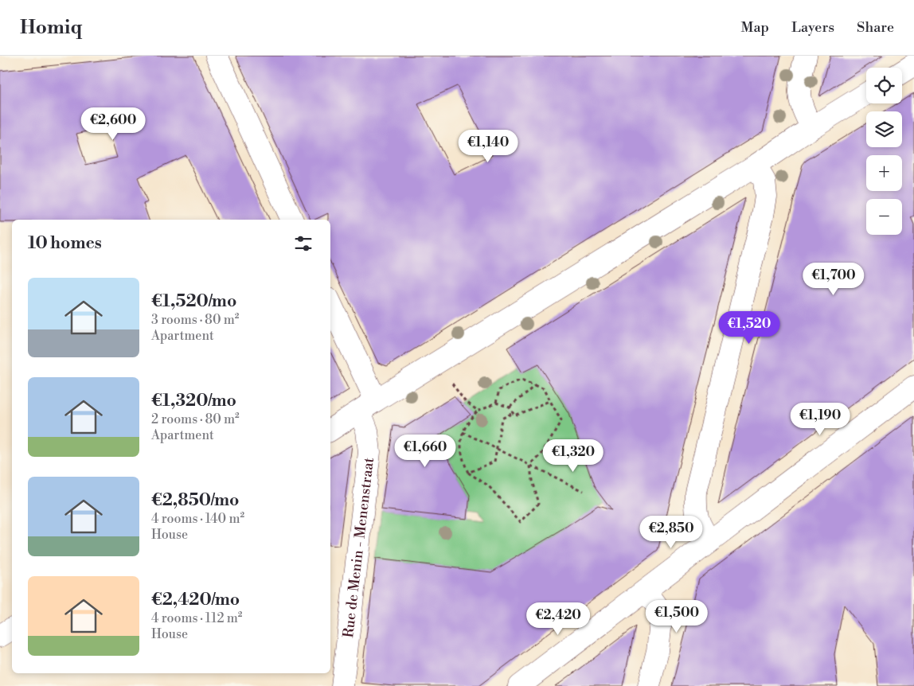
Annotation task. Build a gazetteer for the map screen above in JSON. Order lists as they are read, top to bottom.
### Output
{
  "streets": {
    "street": ["Rue de Menin - Menenstraat"]
  },
  "page": {
    "header": "Homiq",
    "nav": ["Map", "Layers", "Share"],
    "map_buttons": ["+", "−"],
    "price": [
      "€2,600",
      "€1,140",
      "€1,700",
      "€1,520",
      "€1,190",
      "€1,660",
      "€1,320",
      "€2,850",
      "€1,500",
      "€2,420"
    ],
    "heading": "10 homes",
    "list": [
      {
        "name": "€1,520/mo",
        "note": "3 rooms · 80 m² · Apartment"
      },
      {
        "name": "€1,320/mo",
        "note": "2 rooms · 80 m² · Apartment"
      },
      {
        "name": "€2,850/mo",
        "note": "4 rooms · 140 m² · House"
      },
      {
        "name": "€2,420/mo",
        "note": "4 rooms · 112 m² · House"
      }
    ]
  }
}
